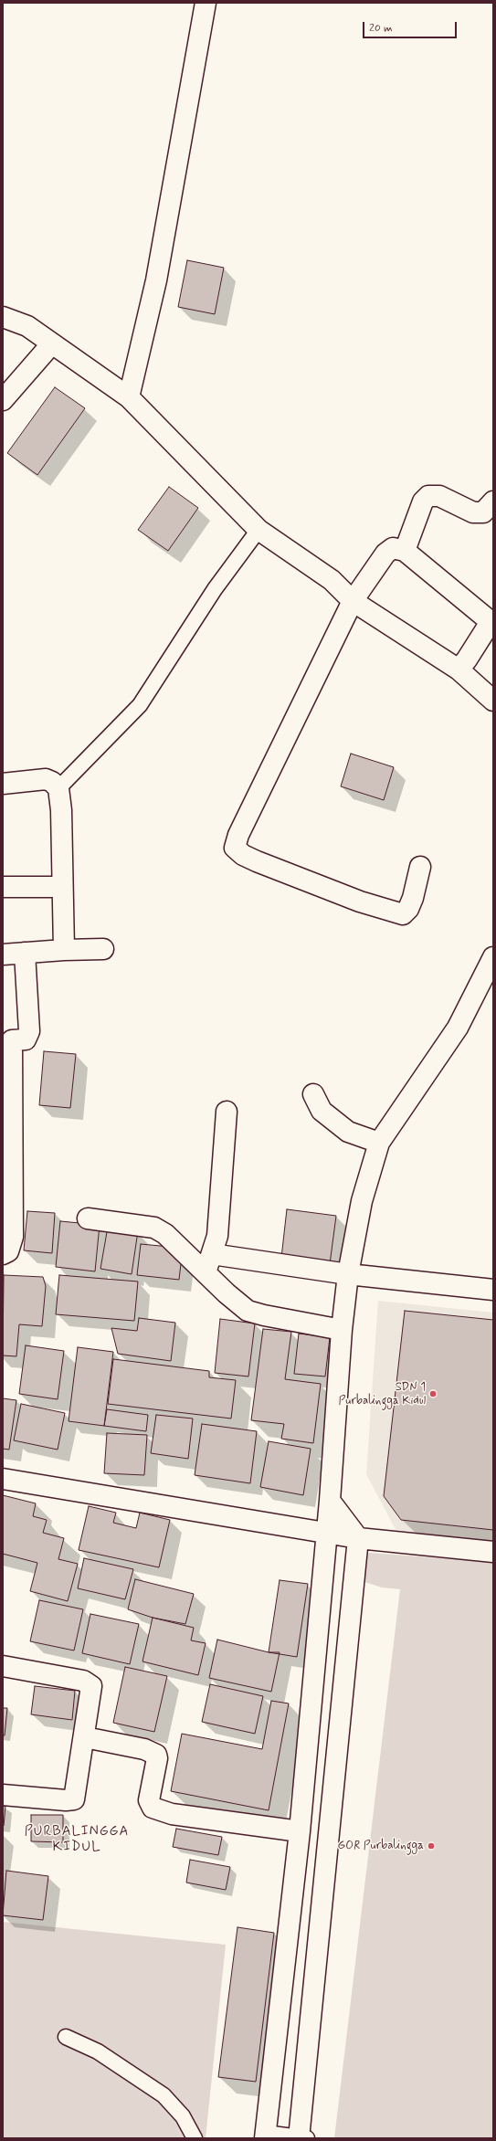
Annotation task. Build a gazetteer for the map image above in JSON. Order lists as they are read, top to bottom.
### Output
{
  "districts": ["PURBALINGGA KIDUL"],
  "places": ["SDN 1 Purbalingga Kidul", "GOR Purbalingga"],
  "scale_bar": "20 m"
}
